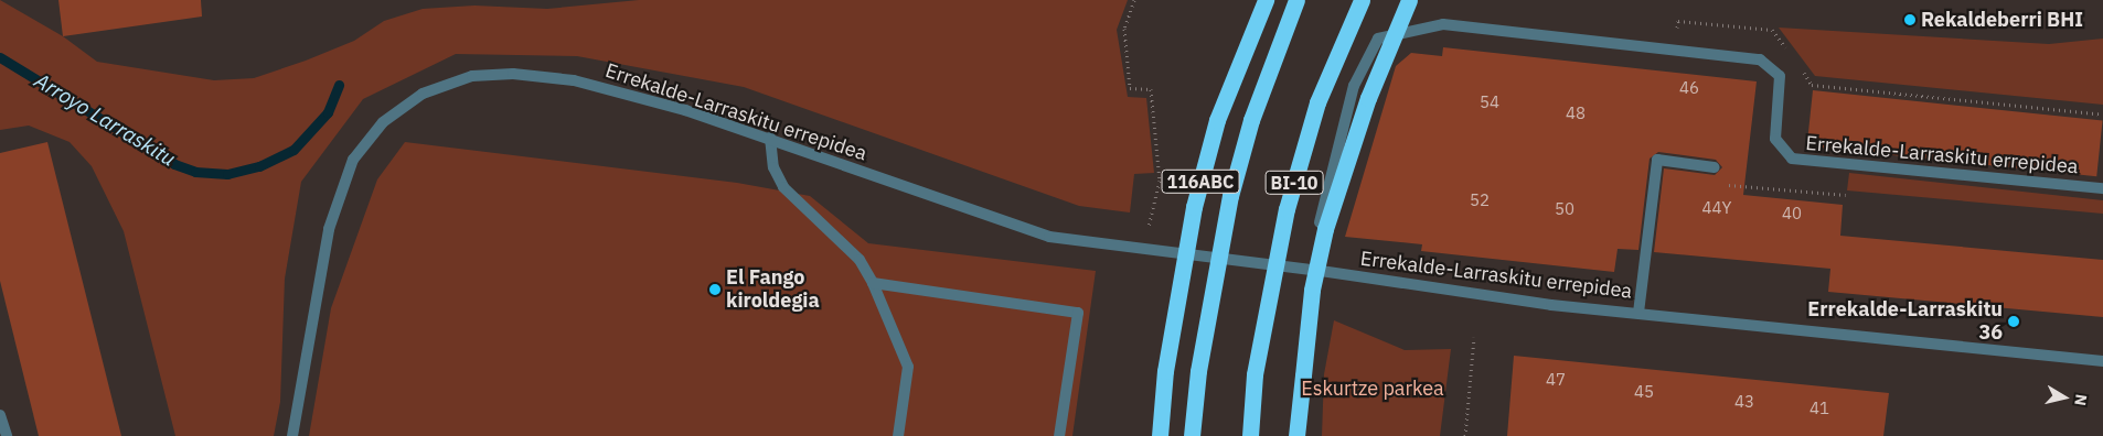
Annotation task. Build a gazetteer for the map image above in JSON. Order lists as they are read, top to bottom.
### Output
{
  "streets": {
    "highway": ["116ABC", "BI-10"],
    "street": ["Errekalde-Larraskitu errepidea"]
  },
  "water": ["Arroyo Larraskitu"],
  "parks": ["Eskurtze parkea"],
  "places": ["Rekaldeberri BHI", "El Fango kiroldegia", "Errekalde-Larraskitu 36"],
  "house_numbers": [
    "46",
    "54",
    "48",
    "52",
    "44Y",
    "50",
    "40",
    "47",
    "45",
    "43",
    "41"
  ],
  "north": "right"
}
